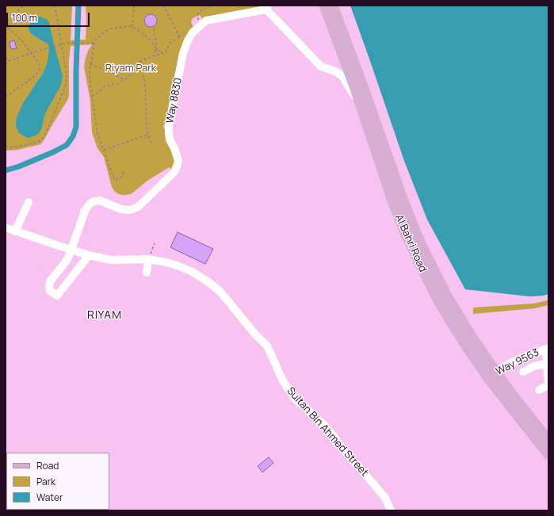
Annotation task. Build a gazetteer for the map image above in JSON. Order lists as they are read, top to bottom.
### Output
{
  "streets": {
    "main road": ["Al Bahri Road"],
    "street": ["Way 8830", "Way 9563", "Sultan Bin Ahmed Street"]
  },
  "crossings": [
    ["Way 8830", "Al Bahri Road"],
    ["Way 8830", "Sultan Bin Ahmed Street"],
    ["Al Bahri Road", "Way 9563"]
  ],
  "districts": ["RIYAM"],
  "parks": ["Riyam Park"],
  "legend": ["Road", "Park", "Water"],
  "scale_bar": "100 m"
}
